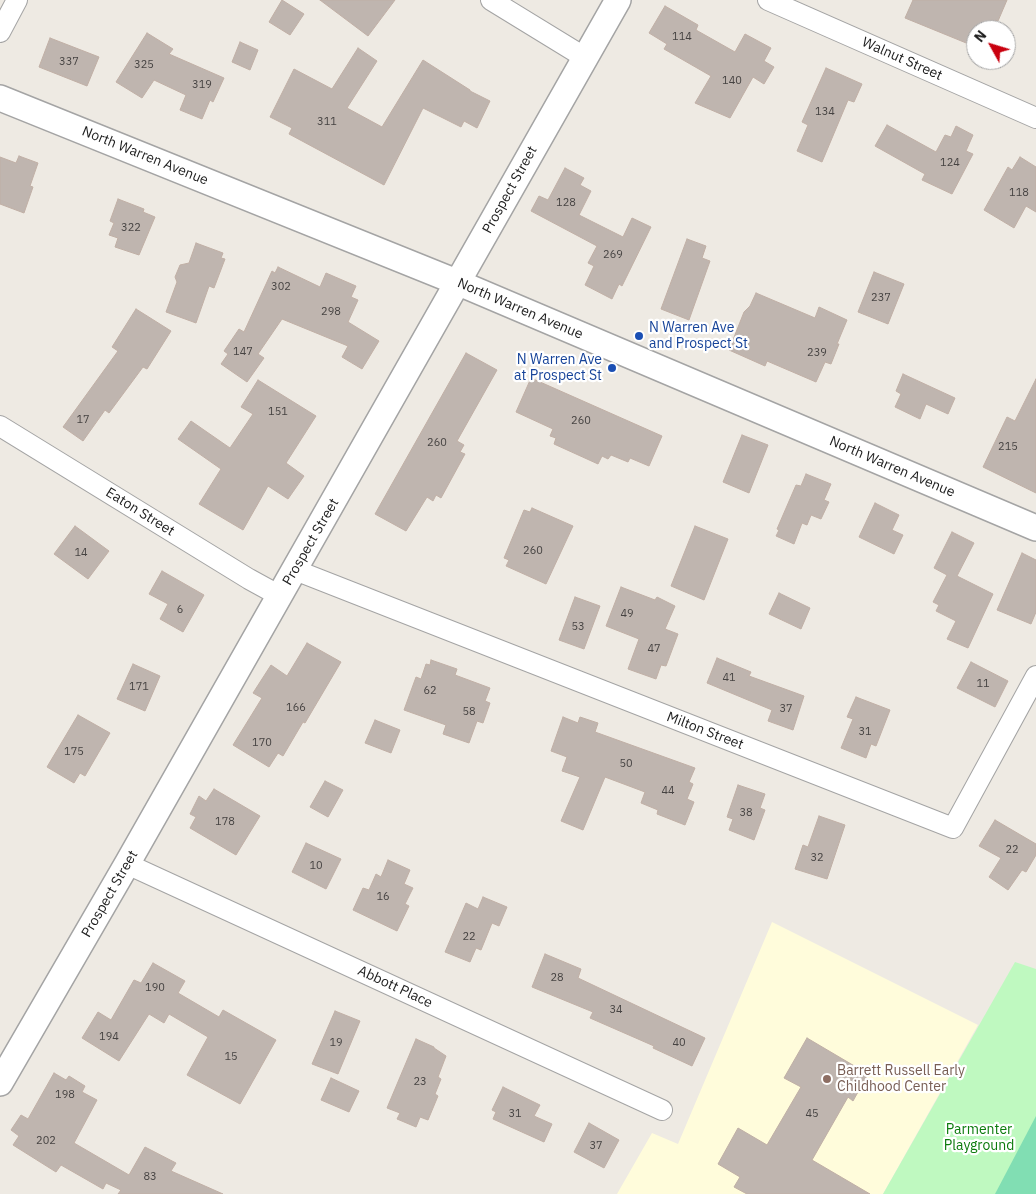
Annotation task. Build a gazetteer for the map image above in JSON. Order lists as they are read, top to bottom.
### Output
{
  "streets": {
    "street": [
      "Walnut Street",
      "North Warren Avenue",
      "Prospect Street",
      "Eaton Street",
      "Milton Street",
      "Abbott Place"
    ]
  },
  "crossings": [
    ["North Warren Avenue", "Prospect Street"],
    ["Prospect Street", "Eaton Street"],
    ["Prospect Street", "Milton Street"],
    ["Prospect Street", "Abbott Place"]
  ],
  "parks": ["Parmenter Playground"],
  "places": ["N Warren Ave and Prospect St", "N Warren Ave at Prospect St", "Barrett Russell Early Childhood Center"],
  "house_numbers": [
    "114",
    "337",
    "325",
    "140",
    "319",
    "134",
    "311",
    "124",
    "118",
    "128",
    "322",
    "269",
    "302",
    "237",
    "298",
    "147",
    "239",
    "151",
    "17",
    "260",
    "260",
    "215",
    "260",
    "14",
    "6",
    "49",
    "53",
    "47",
    "41",
    "11",
    "171",
    "62",
    "166",
    "37",
    "58",
    "31",
    "170",
    "175",
    "50",
    "44",
    "38",
    "178",
    "22",
    "32",
    "10",
    "16",
    "22",
    "28",
    "190",
    "34",
    "194",
    "19",
    "40",
    "15",
    "23",
    "198",
    "31",
    "45",
    "202",
    "37",
    "83"
  ],
  "north": "top left"
}
